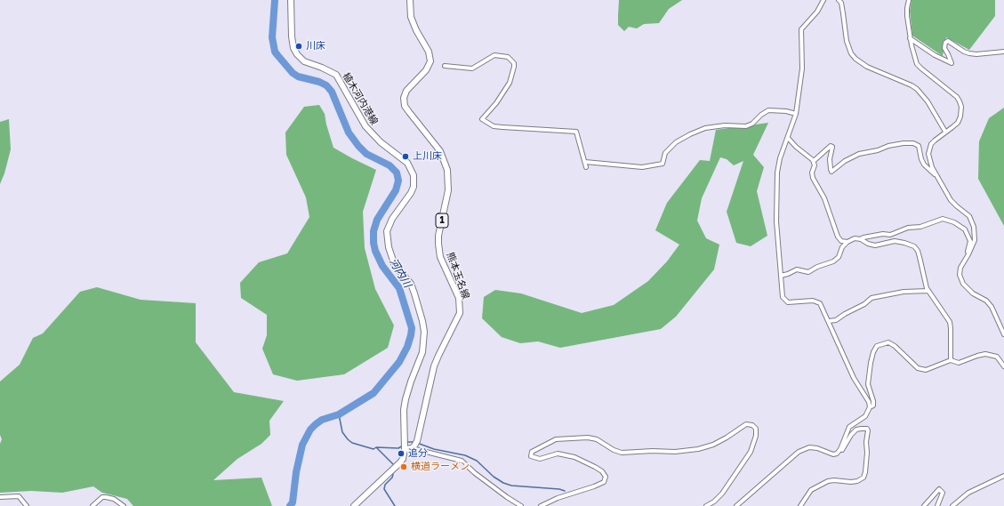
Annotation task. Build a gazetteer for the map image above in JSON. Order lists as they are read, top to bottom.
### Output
{
  "streets": {
    "main road": ["植木河内港線", "1", "熊本玉名線"]
  },
  "water": ["河内川"],
  "places": [
    "川床",
    "上川床",
    "追分",
    "横道ラーメン"
  ]
}
